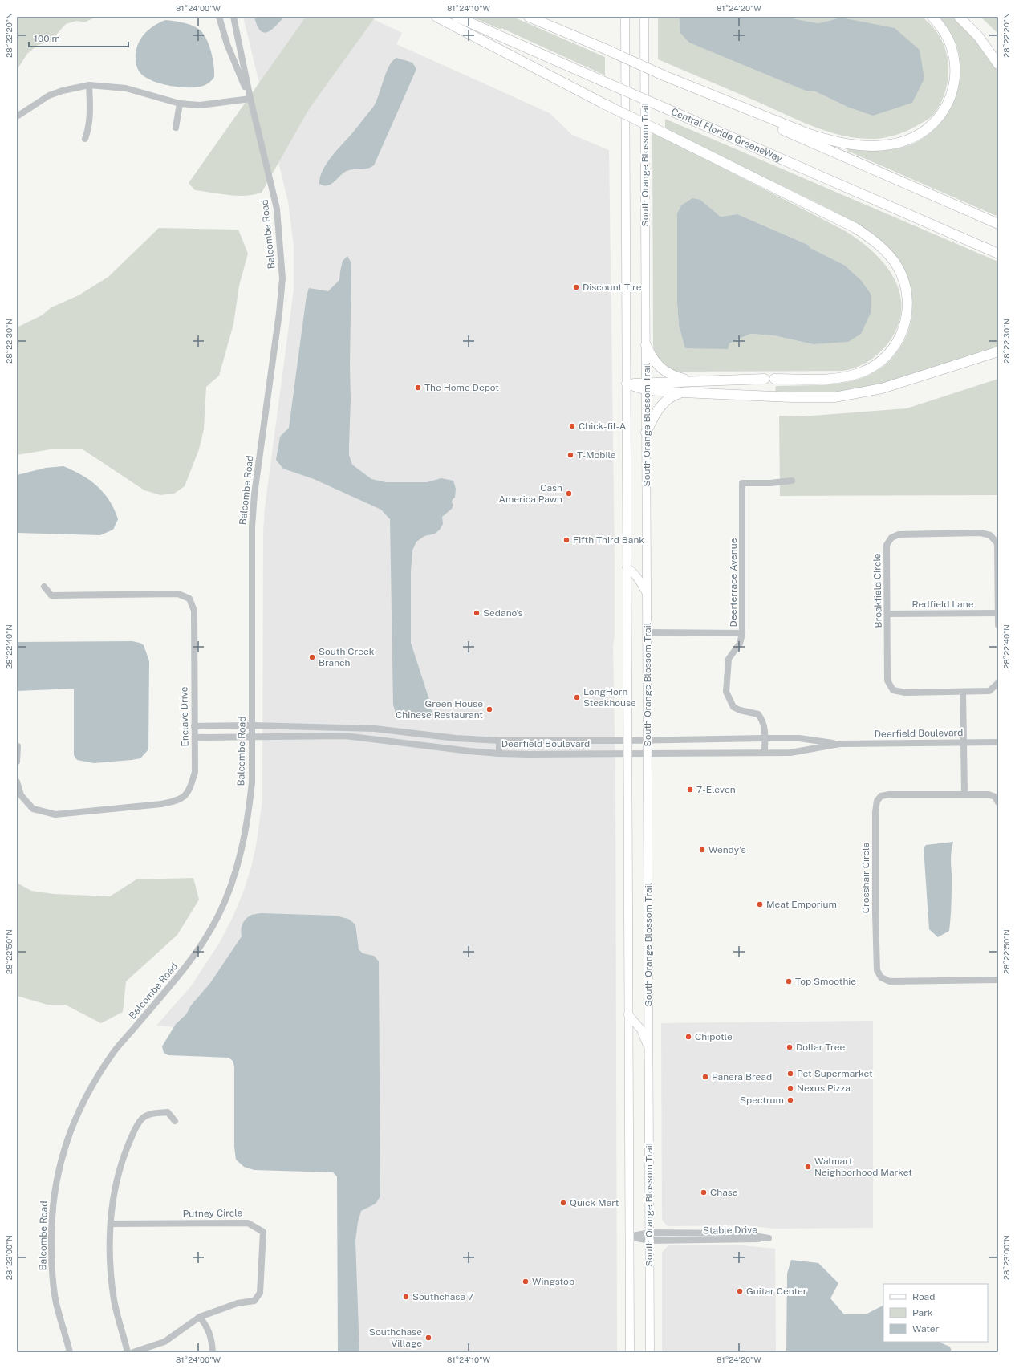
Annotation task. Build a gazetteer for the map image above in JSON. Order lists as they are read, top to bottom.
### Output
{
  "streets": {
    "highway": ["Central Florida GreeneWay"],
    "main road": ["South Orange Blossom Trail"],
    "street": [
      "Balcombe Road",
      "Deerterrace Avenue",
      "Broakfield Circle",
      "Redfield Lane",
      "Enclave Drive",
      "Deerfield Boulevard",
      "Crosshair Circle",
      "Putney Circle",
      "Stable Drive"
    ]
  },
  "crossings": [
    ["South Orange Blossom Trail", "Deerfield Boulevard"],
    ["South Orange Blossom Trail", "Stable Drive"],
    ["Balcombe Road", "Deerfield Boulevard"],
    ["Deerterrace Avenue", "Deerfield Boulevard"],
    ["Broakfield Circle", "Redfield Lane"],
    ["Enclave Drive", "Deerfield Boulevard"]
  ],
  "places": [
    "Discount Tire",
    "The Home Depot",
    "Chick-fil-A",
    "T-Mobile",
    "Cash America Pawn",
    "Fifth Third Bank",
    "Sedano's",
    "South Creek Branch",
    "LongHorn Steakhouse",
    "Green House Chinese Restaurant",
    "7-Eleven",
    "Wendy's",
    "Meat Emporium",
    "Top Smoothie",
    "Chipotle",
    "Dollar Tree",
    "Pet Supermarket",
    "Panera Bread",
    "Nexus Pizza",
    "Spectrum",
    "Walmart Neighborhood Market",
    "Chase",
    "Quick Mart",
    "Wingstop",
    "Guitar Center",
    "Southchase 7",
    "Southchase Village"
  ],
  "legend": ["Road", "Park", "Water"],
  "scale_bar": "100 m",
  "coordinates": [
    "81°24'00\"W",
    "81°24'10\"W",
    "81°24'20\"W",
    "28°22'20\"N",
    "28°22'30\"N",
    "28°22'40\"N",
    "28°22'50\"N",
    "28°23'00\"N"
  ]
}
